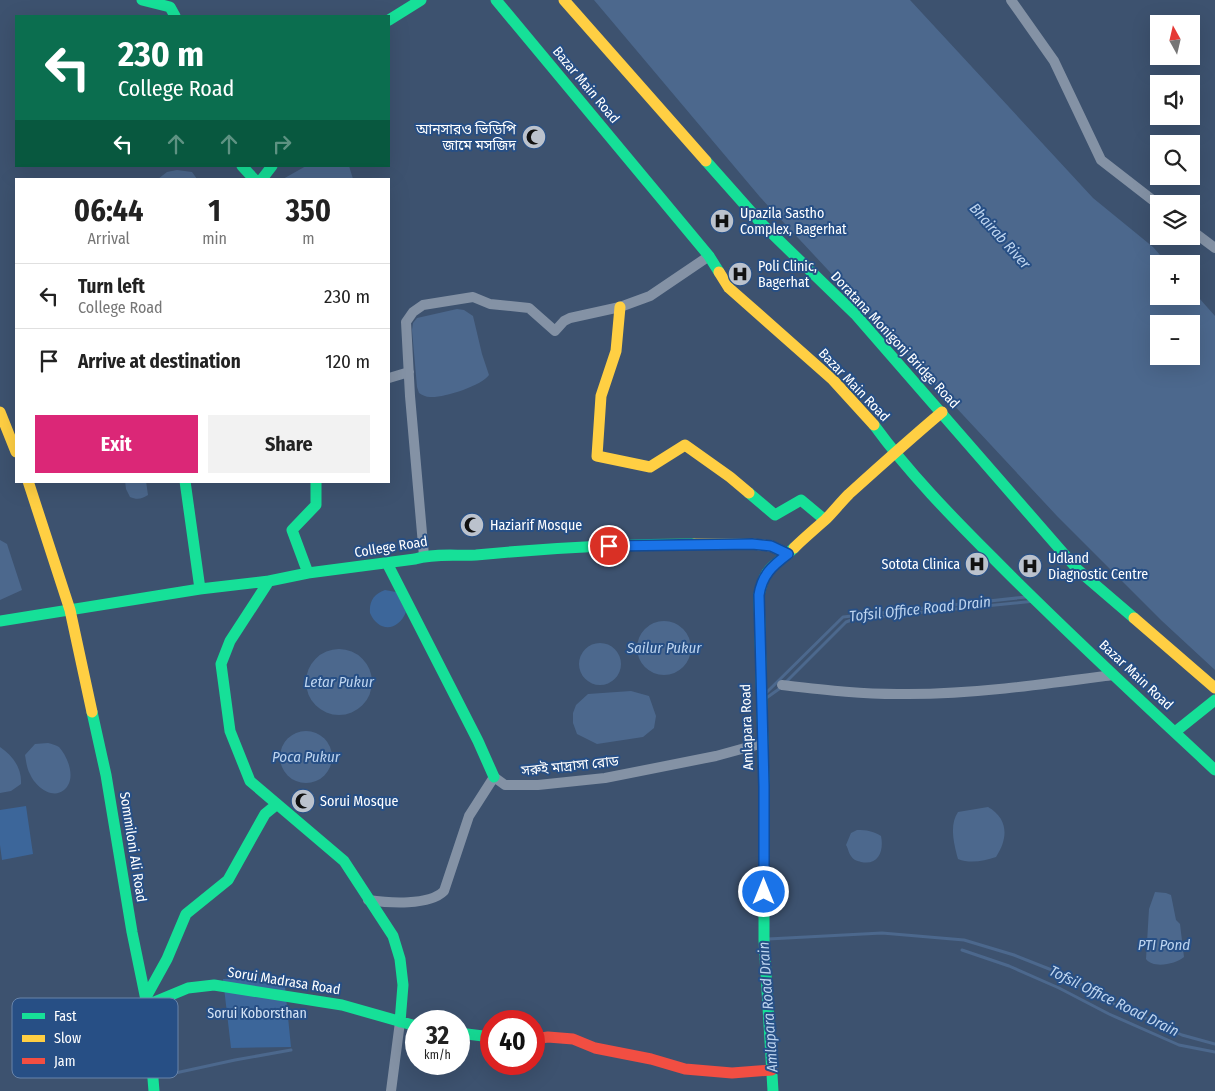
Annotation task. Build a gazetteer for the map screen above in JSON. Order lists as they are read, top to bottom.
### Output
{
  "streets": {
    "street": [
      "Bazar Main Road",
      "Doratana Monigonj Bridge Road",
      "College Road",
      "Amlapara Road",
      "সরুই মাদ্রাসা রোড",
      "Sommiloni Ali Road",
      "Sorui Madrasa Road"
    ]
  },
  "crossings": [
    ["Bazar Main Road", "Amlapara Road"],
    ["Doratana Monigonj Bridge Road", "Amlapara Road"],
    ["College Road", "Amlapara Road"],
    ["College Road", "Sommiloni Ali Road"],
    ["Amlapara Road", "সরুই মাদ্রাসা রোড"]
  ],
  "water": [
    "Bhairab River",
    "Tofsil Office Road Drain",
    "Sailur Pukur",
    "Letar Pukur",
    "Poca Pukur",
    "PTI Pond",
    "Amlapara Road Drain"
  ],
  "parks": ["Sorui Koborsthan"],
  "places": {
    "mosque": ["আনসারও ভিডিপি জামে মসজিদ", "Haziarif Mosque", "Sorui Mosque"],
    "hospital": [
      "Upazila Sastho Complex, Bagerhat",
      "Poli Clinic, Bagerhat",
      "Sotota Clinica",
      "Udland Diagnostic Centre"
    ]
  },
  "legend": ["Fast", "Slow", "Jam"],
  "north": "top",
  "page": {
    "map_buttons": ["+", "−"],
    "turn": ["230 m", "College Road"],
    "eta": [
      "06:44",
      "Arrival",
      "1",
      "min",
      "350",
      "m"
    ],
    "list": [
      {
        "name": "Turn left",
        "note": "College Road",
        "value": "230 m"
      },
      {
        "name": "Arrive at destination",
        "value": "120 m"
      }
    ],
    "buttons": ["Exit", "Share"],
    "speed": "32 km/h",
    "limit": "40"
  }
}
